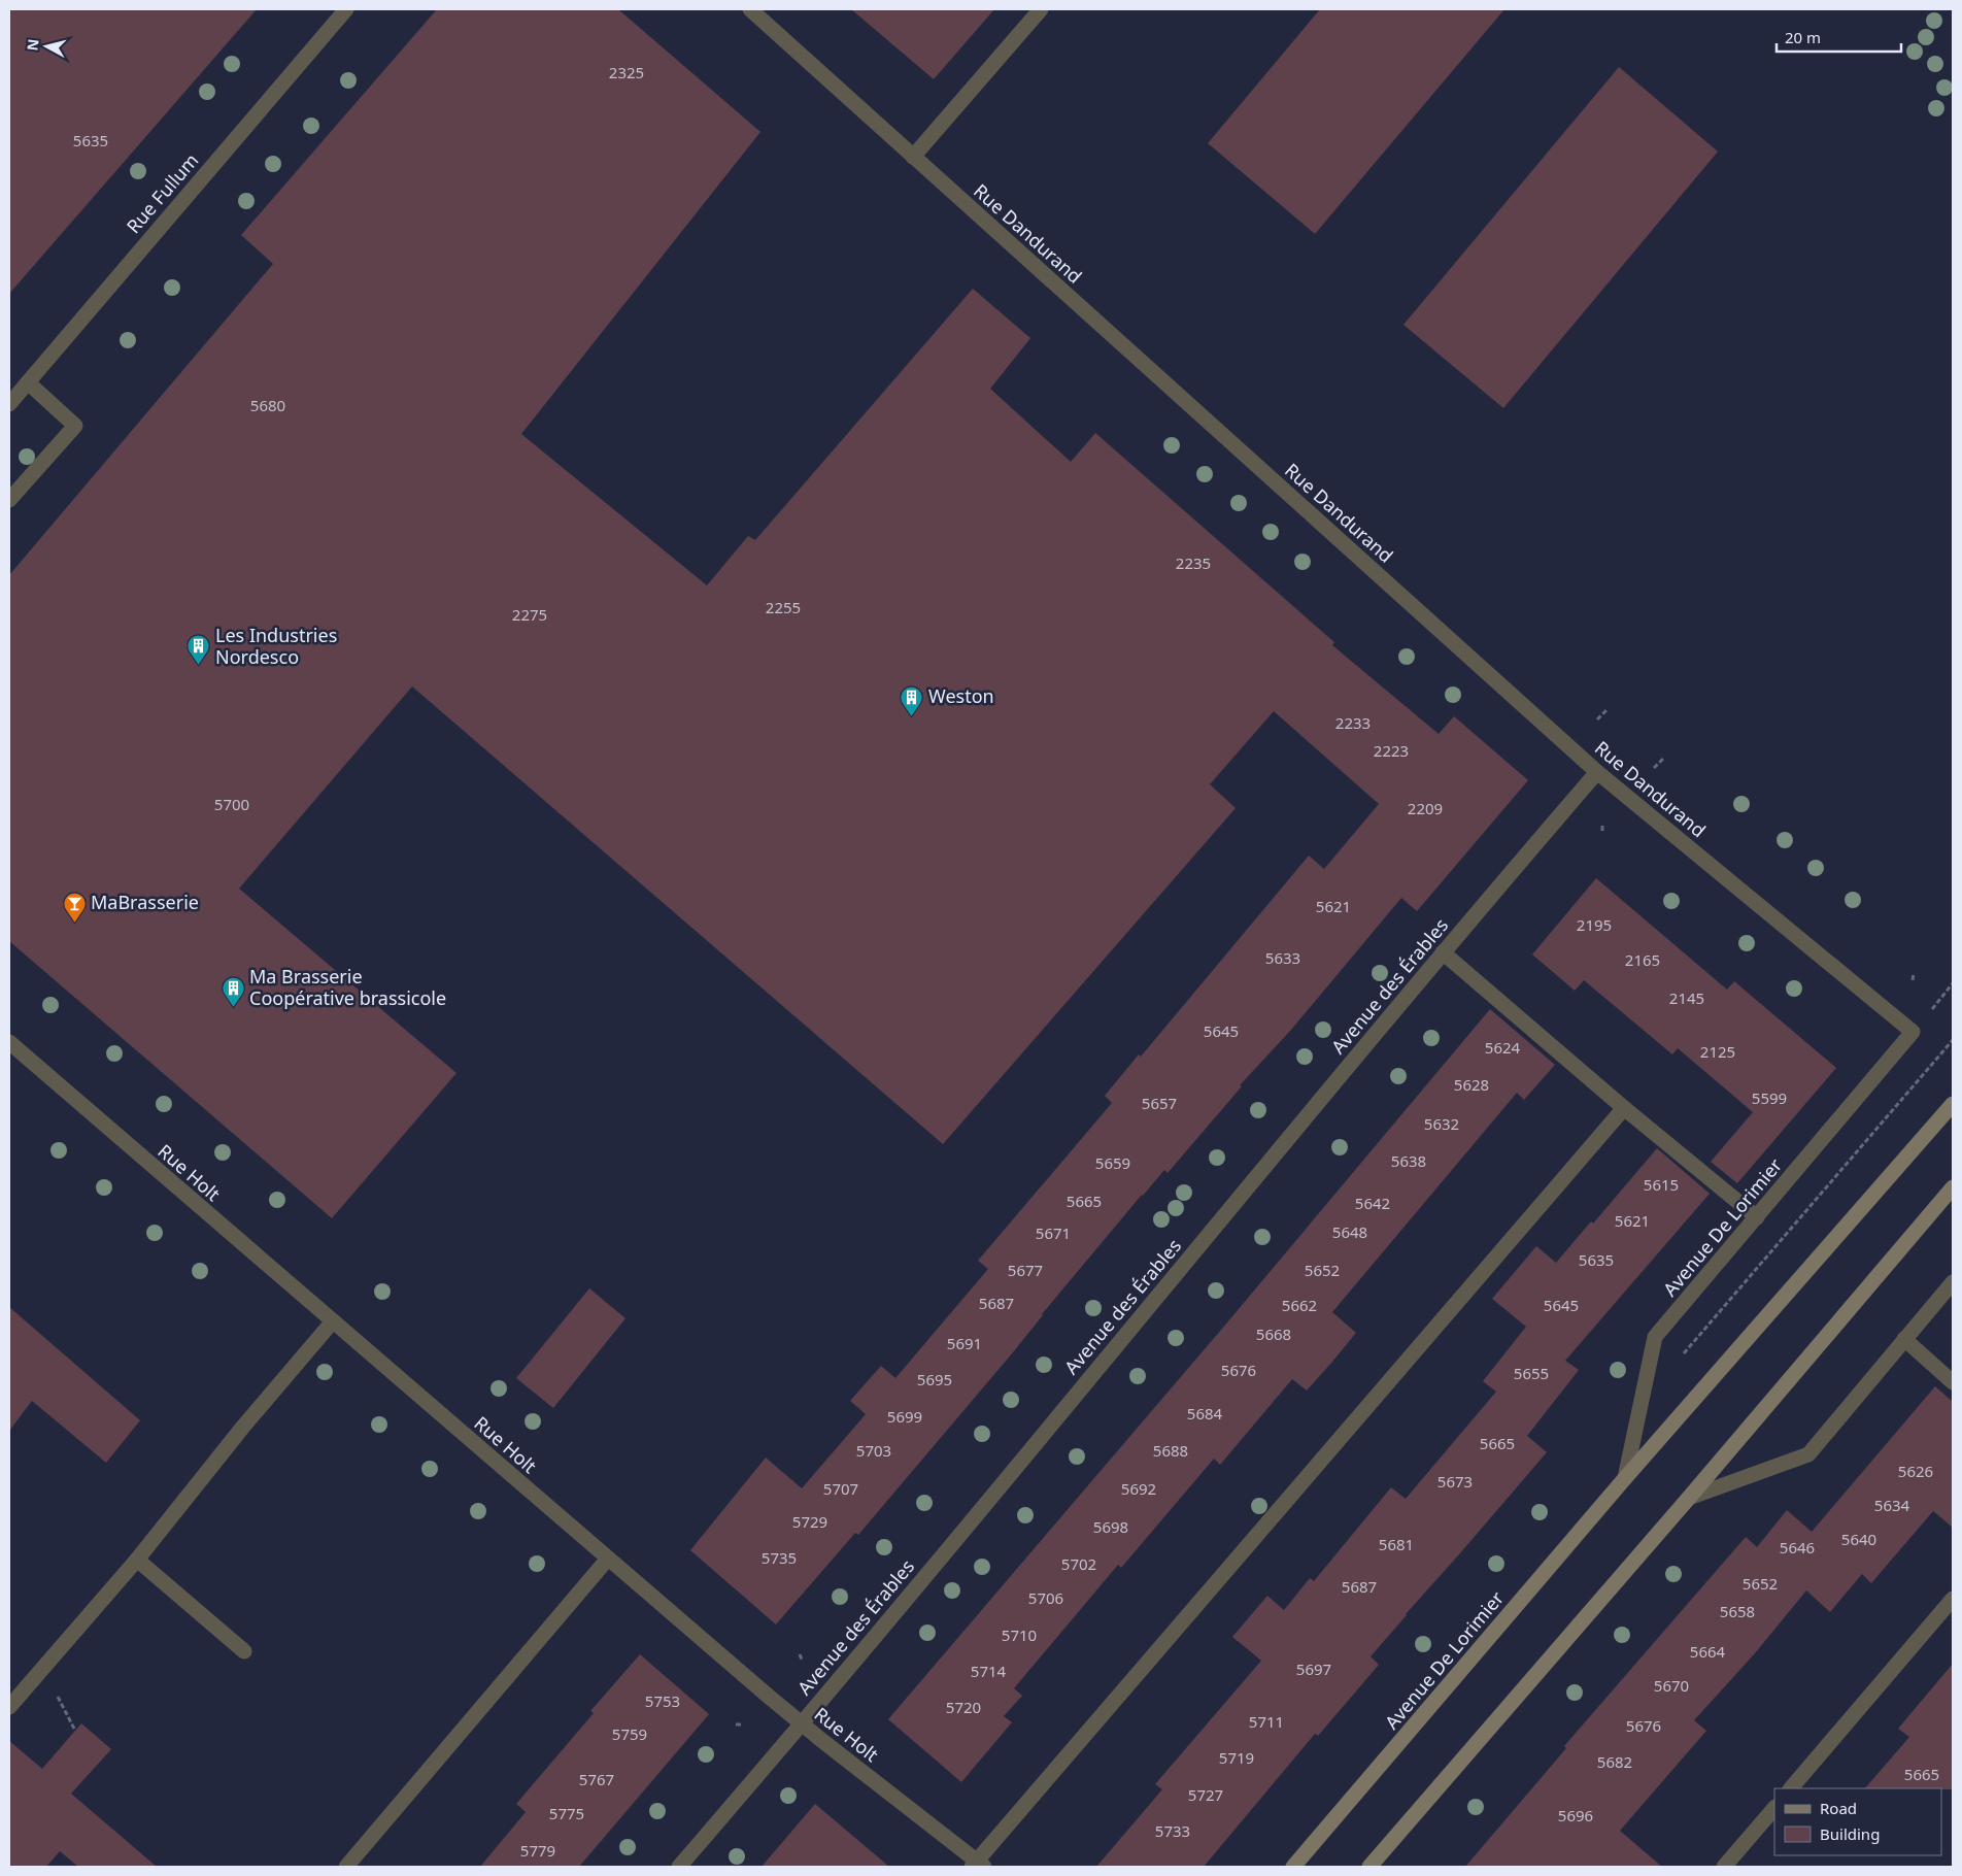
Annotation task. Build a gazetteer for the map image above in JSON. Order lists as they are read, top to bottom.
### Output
{
  "streets": {
    "main road": ["Avenue De Lorimier"],
    "street": [
      "Rue Fullum",
      "Rue Dandurand",
      "Avenue des Érables",
      "Rue Holt"
    ]
  },
  "crossings": [
    ["Rue Dandurand", "Avenue des Érables"],
    ["Rue Dandurand", "Avenue De Lorimier"],
    ["Avenue des Érables", "Rue Holt"]
  ],
  "places": {
    "building": ["Les Industries Nordesco", "Weston", "Ma Brasserie Coopérative brassicole"],
    "bar": ["MaBrasserie"]
  },
  "house_numbers": [
    "2325",
    "5635",
    "5680",
    "2235",
    "2255",
    "2275",
    "2233",
    "2223",
    "5700",
    "2209",
    "5621",
    "2195",
    "5633",
    "2165",
    "2145",
    "5645",
    "5624",
    "2125",
    "5628",
    "5599",
    "5657",
    "5632",
    "5638",
    "5659",
    "5615",
    "5665",
    "5642",
    "5621",
    "5648",
    "5671",
    "5635",
    "5677",
    "5652",
    "5687",
    "5662",
    "5645",
    "5668",
    "5691",
    "5676",
    "5655",
    "5695",
    "5684",
    "5699",
    "5665",
    "5703",
    "5688",
    "5626",
    "5673",
    "5707",
    "5692",
    "5634",
    "5729",
    "5698",
    "5640",
    "5681",
    "5646",
    "5735",
    "5702",
    "5652",
    "5687",
    "5706",
    "5658",
    "5710",
    "5664",
    "5697",
    "5714",
    "5670",
    "5753",
    "5720",
    "5711",
    "5676",
    "5759",
    "5719",
    "5682",
    "5665",
    "5767",
    "5727",
    "5775",
    "5696",
    "5733",
    "5779"
  ],
  "legend": ["Road", "Building"],
  "scale_bar": "20 m",
  "north": "left"
}
